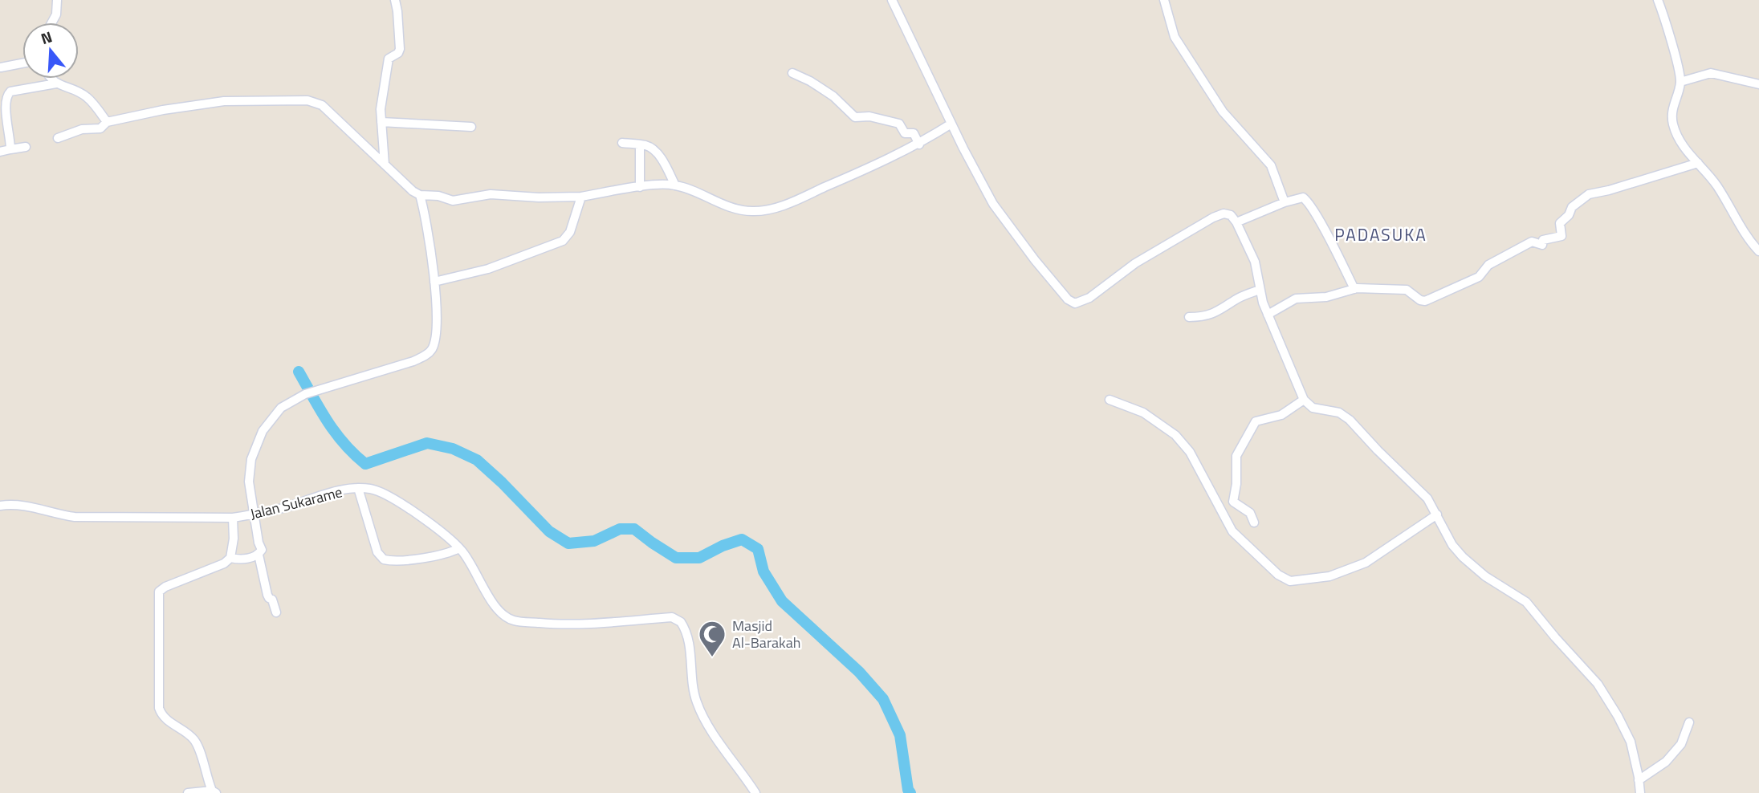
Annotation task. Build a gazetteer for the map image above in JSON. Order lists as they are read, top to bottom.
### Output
{
  "streets": {
    "street": ["Jalan Sukarame"]
  },
  "districts": ["PADASUKA"],
  "places": {
    "mosque": ["Masjid Al-Barakah"]
  },
  "north": "top"
}
